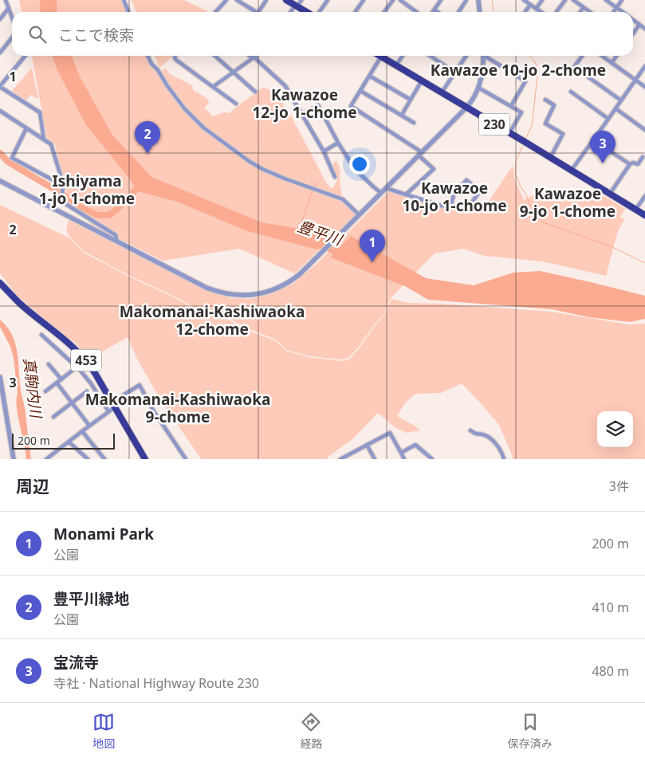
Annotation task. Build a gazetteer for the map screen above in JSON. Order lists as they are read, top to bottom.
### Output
{
  "streets": {
    "highway": ["230", "453"]
  },
  "districts": [
    "Kawazoe 10-jo 2-chome",
    "Kawazoe 12-jo 1-chome",
    "Ishiyama 1-jo 1-chome",
    "Kawazoe 10-jo 1-chome",
    "Kawazoe 9-jo 1-chome",
    "Makomanai-Kashiwaoka 12-chome",
    "Makomanai-Kashiwaoka 9-chome"
  ],
  "water": ["豊平川", "真駒内川"],
  "scale_bar": "200 m",
  "page": {
    "search": "ここで検索",
    "pins": ["2", "3", "1"],
    "scale": "200 m",
    "heading": ["周辺", "3件"],
    "list": [
      {
        "mark": "1",
        "name": "Monami Park",
        "note": "公園",
        "value": "200 m"
      },
      {
        "mark": "2",
        "name": "豊平川緑地",
        "note": "公園",
        "value": "410 m"
      },
      {
        "mark": "3",
        "name": "宝流寺",
        "note": "寺社 · National Highway Route 230",
        "value": "480 m"
      }
    ],
    "nav": ["地図", "経路", "保存済み"]
  },
  "grid": {
    "rows": ["1", "2", "3"]
  }
}
